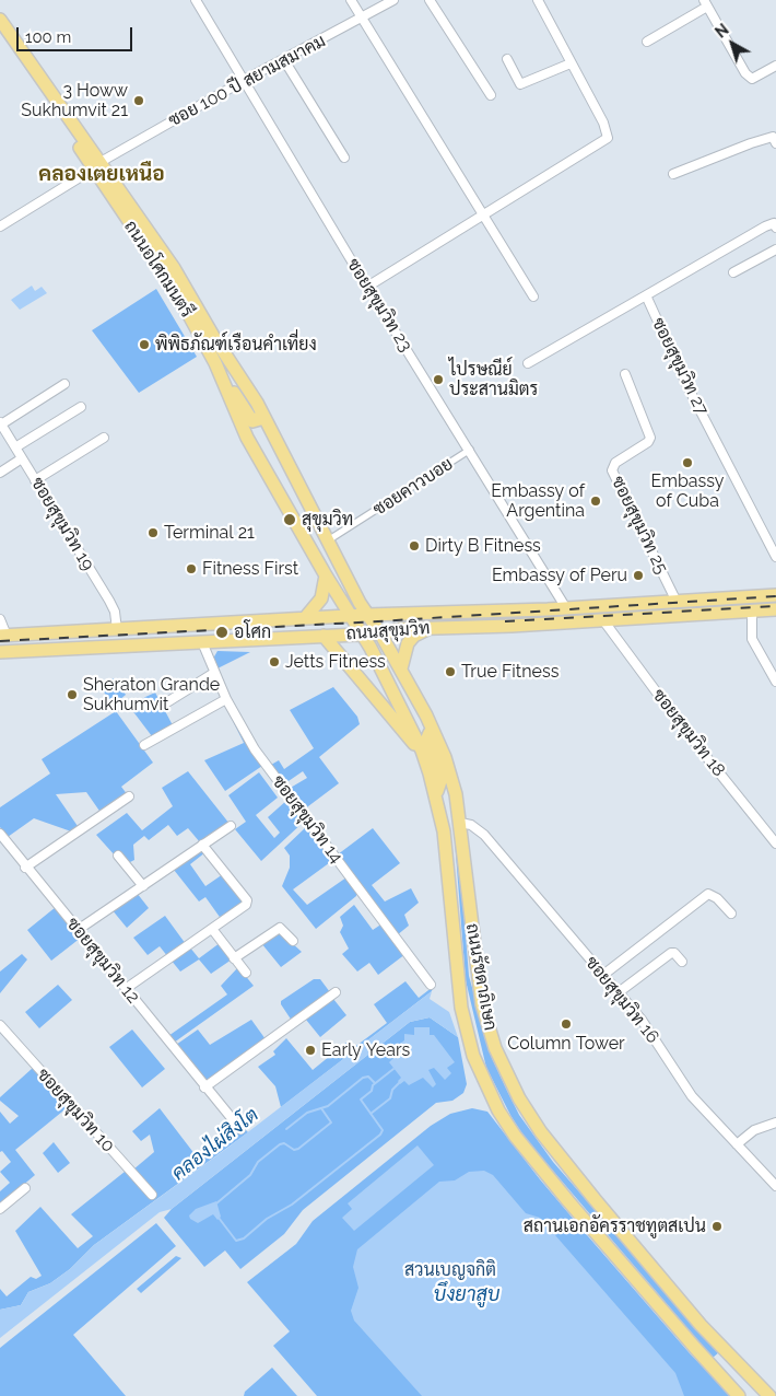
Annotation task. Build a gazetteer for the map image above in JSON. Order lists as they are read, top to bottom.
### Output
{
  "streets": {
    "main road": ["ถนนอโศกมนตรี", "ถนนสุขุมวิท", "ถนนรัชดาภิเษก"],
    "street": [
      "ซอย 100 ปี สยามสมาคม",
      "ซอยสุขุมวิท 23",
      "ซอยสุขุมวิท 27",
      "ซอยคาวบอย",
      "ซอยสุขุมวิท 19",
      "ซอยสุขุมวิท 25",
      "ซอยสุขุมวิท 18",
      "ซอยสุขุมวิท 14",
      "ซอยสุขุมวิท 12",
      "ซอยสุขุมวิท 16",
      "ซอยสุขุมวิท 10"
    ]
  },
  "crossings": [
    ["ซอย 100 ปี สยามสมาคม", "ถนนอโศกมนตรี"],
    ["ซอย 100 ปี สยามสมาคม", "ซอยสุขุมวิท 23"],
    ["ถนนอโศกมนตรี", "ซอยคาวบอย"],
    ["ถนนอโศกมนตรี", "ถนนสุขุมวิท"],
    ["ถนนอโศกมนตรี", "ถนนรัชดาภิเษก"],
    ["ซอยสุขุมวิท 23", "ซอยคาวบอย"],
    ["ซอยสุขุมวิท 23", "ถนนสุขุมวิท"],
    ["ซอยสุขุมวิท 19", "ถนนสุขุมวิท"],
    ["ซอยสุขุมวิท 25", "ถนนสุขุมวิท"],
    ["ถนนสุขุมวิท", "ซอยสุขุมวิท 18"],
    ["ถนนสุขุมวิท", "ซอยสุขุมวิท 14"],
    ["ถนนสุขุมวิท", "ถนนรัชดาภิเษก"],
    ["ถนนรัชดาภิเษก", "ซอยสุขุมวิท 16"]
  ],
  "districts": ["คลองเตยเหนือ"],
  "water": ["คลองไผ่สิงโต", "บึงยาสูบ"],
  "parks": ["สวนเบญจกิติ"],
  "places": [
    "3 Howw Sukhumvit 21",
    "พิพิธภัณฑ์เรือนคำเที่ยง",
    "ไปรษณีย์ ประสานมิตร",
    "Embassy of Cuba",
    "Embassy of Argentina",
    "สุขุมวิท",
    "Terminal 21",
    "Dirty B Fitness",
    "Fitness First",
    "Embassy of Peru",
    "อโศก",
    "Jetts Fitness",
    "True Fitness",
    "Sheraton Grande Sukhumvit",
    "Column Tower",
    "Early Years",
    "สถานเอกอัครราชทูตสเปน"
  ],
  "scale_bar": "100 m",
  "north": "top left"
}
